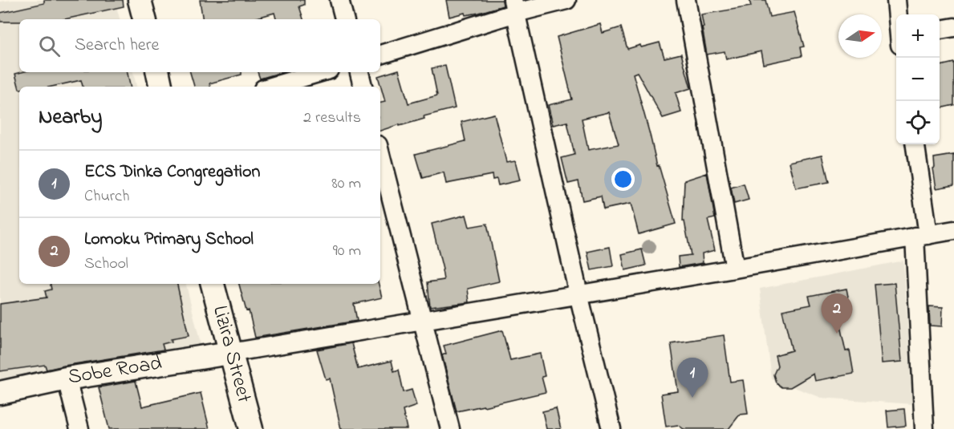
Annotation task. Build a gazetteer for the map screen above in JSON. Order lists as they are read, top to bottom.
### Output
{
  "streets": {
    "street": ["Lizira Street", "Sobe Road"]
  },
  "crossings": [
    ["Lizira Street", "Sobe Road"]
  ],
  "north": "right",
  "page": {
    "map_buttons": ["+", "−"],
    "search": "Search here",
    "heading": ["Nearby", "2 results"],
    "list": [
      {
        "mark": "1",
        "name": "ECS Dinka Congregation",
        "note": "Church",
        "value": "80 m"
      },
      {
        "mark": "2",
        "name": "Lomoku Primary School",
        "note": "School",
        "value": "90 m"
      }
    ],
    "pins": ["2", "1"]
  }
}
